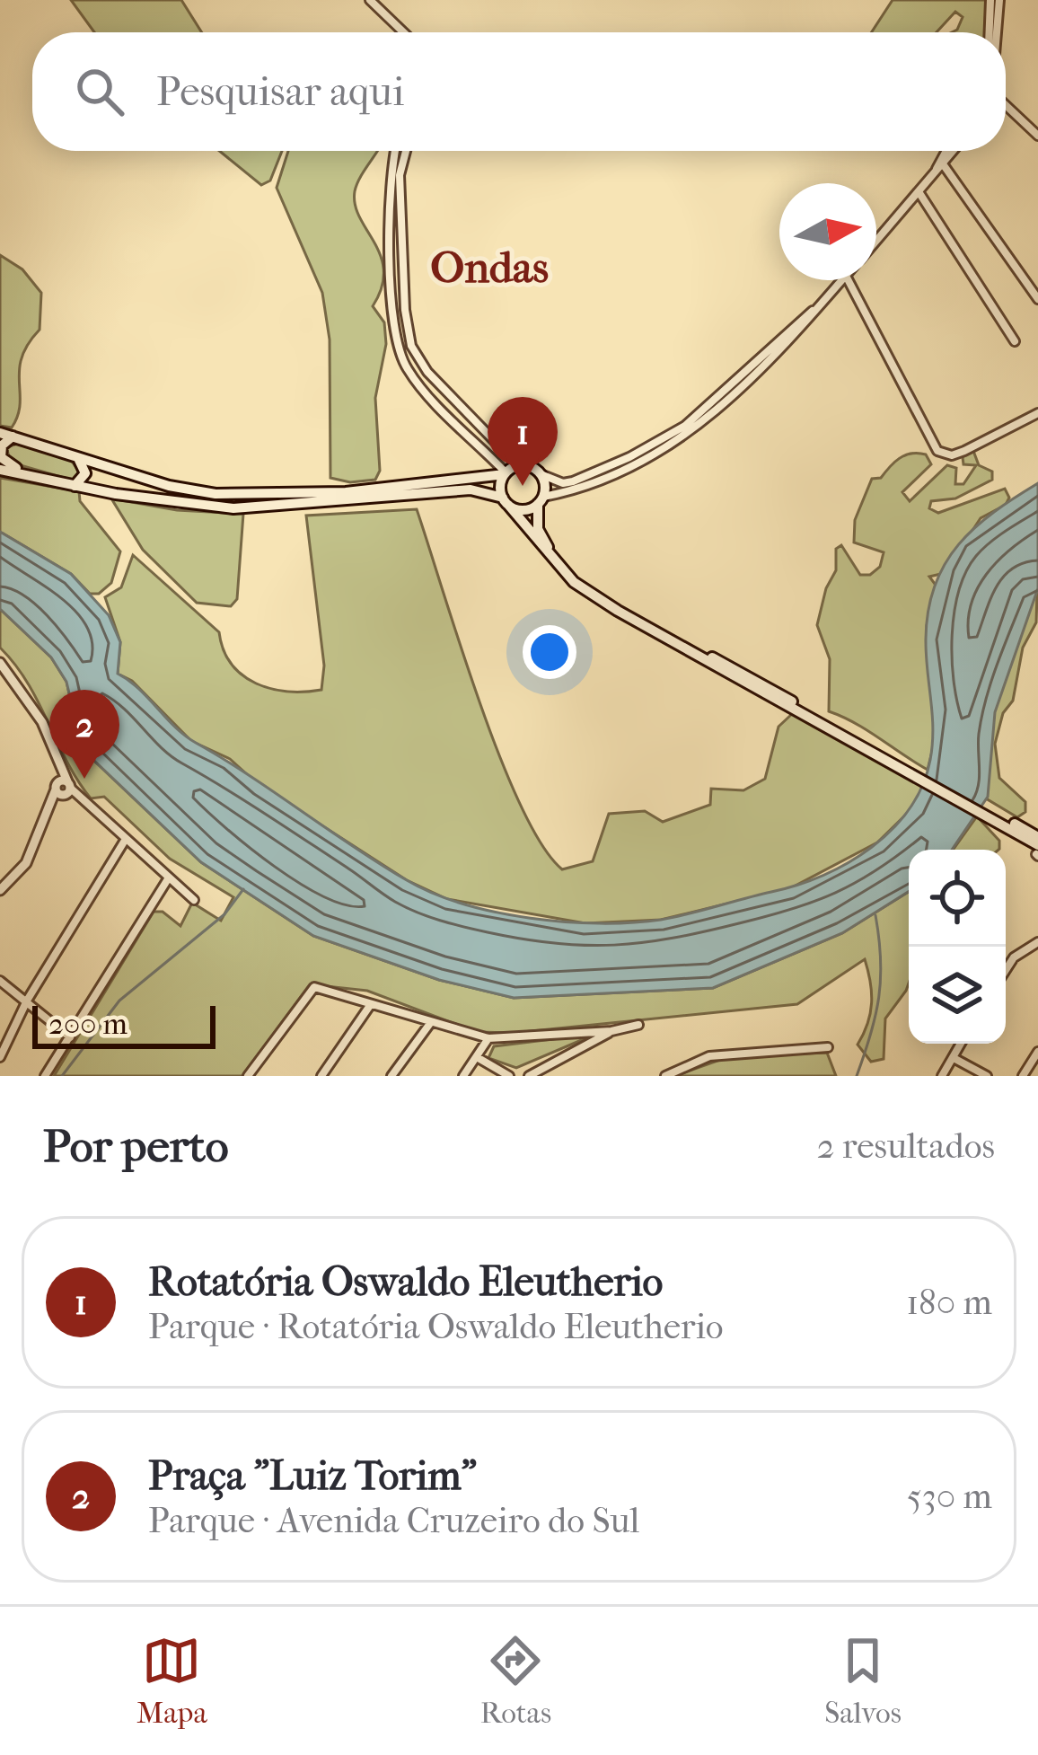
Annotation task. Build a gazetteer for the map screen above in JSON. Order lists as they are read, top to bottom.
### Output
{
  "districts": ["Ondas"],
  "scale_bar": "200 m",
  "north": "right",
  "page": {
    "search": "Pesquisar aqui",
    "pins": ["1", "2"],
    "scale": "200 m",
    "heading": ["Por perto", "2 resultados"],
    "list": [
      {
        "mark": "1",
        "name": "Rotatória Oswaldo Eleutherio",
        "note": "Parque · Rotatória Oswaldo Eleutherio",
        "value": "180 m"
      },
      {
        "mark": "2",
        "name": "Praça \"Luiz Torim\"",
        "note": "Parque · Avenida Cruzeiro do Sul",
        "value": "530 m"
      }
    ],
    "nav": ["Mapa", "Rotas", "Salvos"]
  }
}
